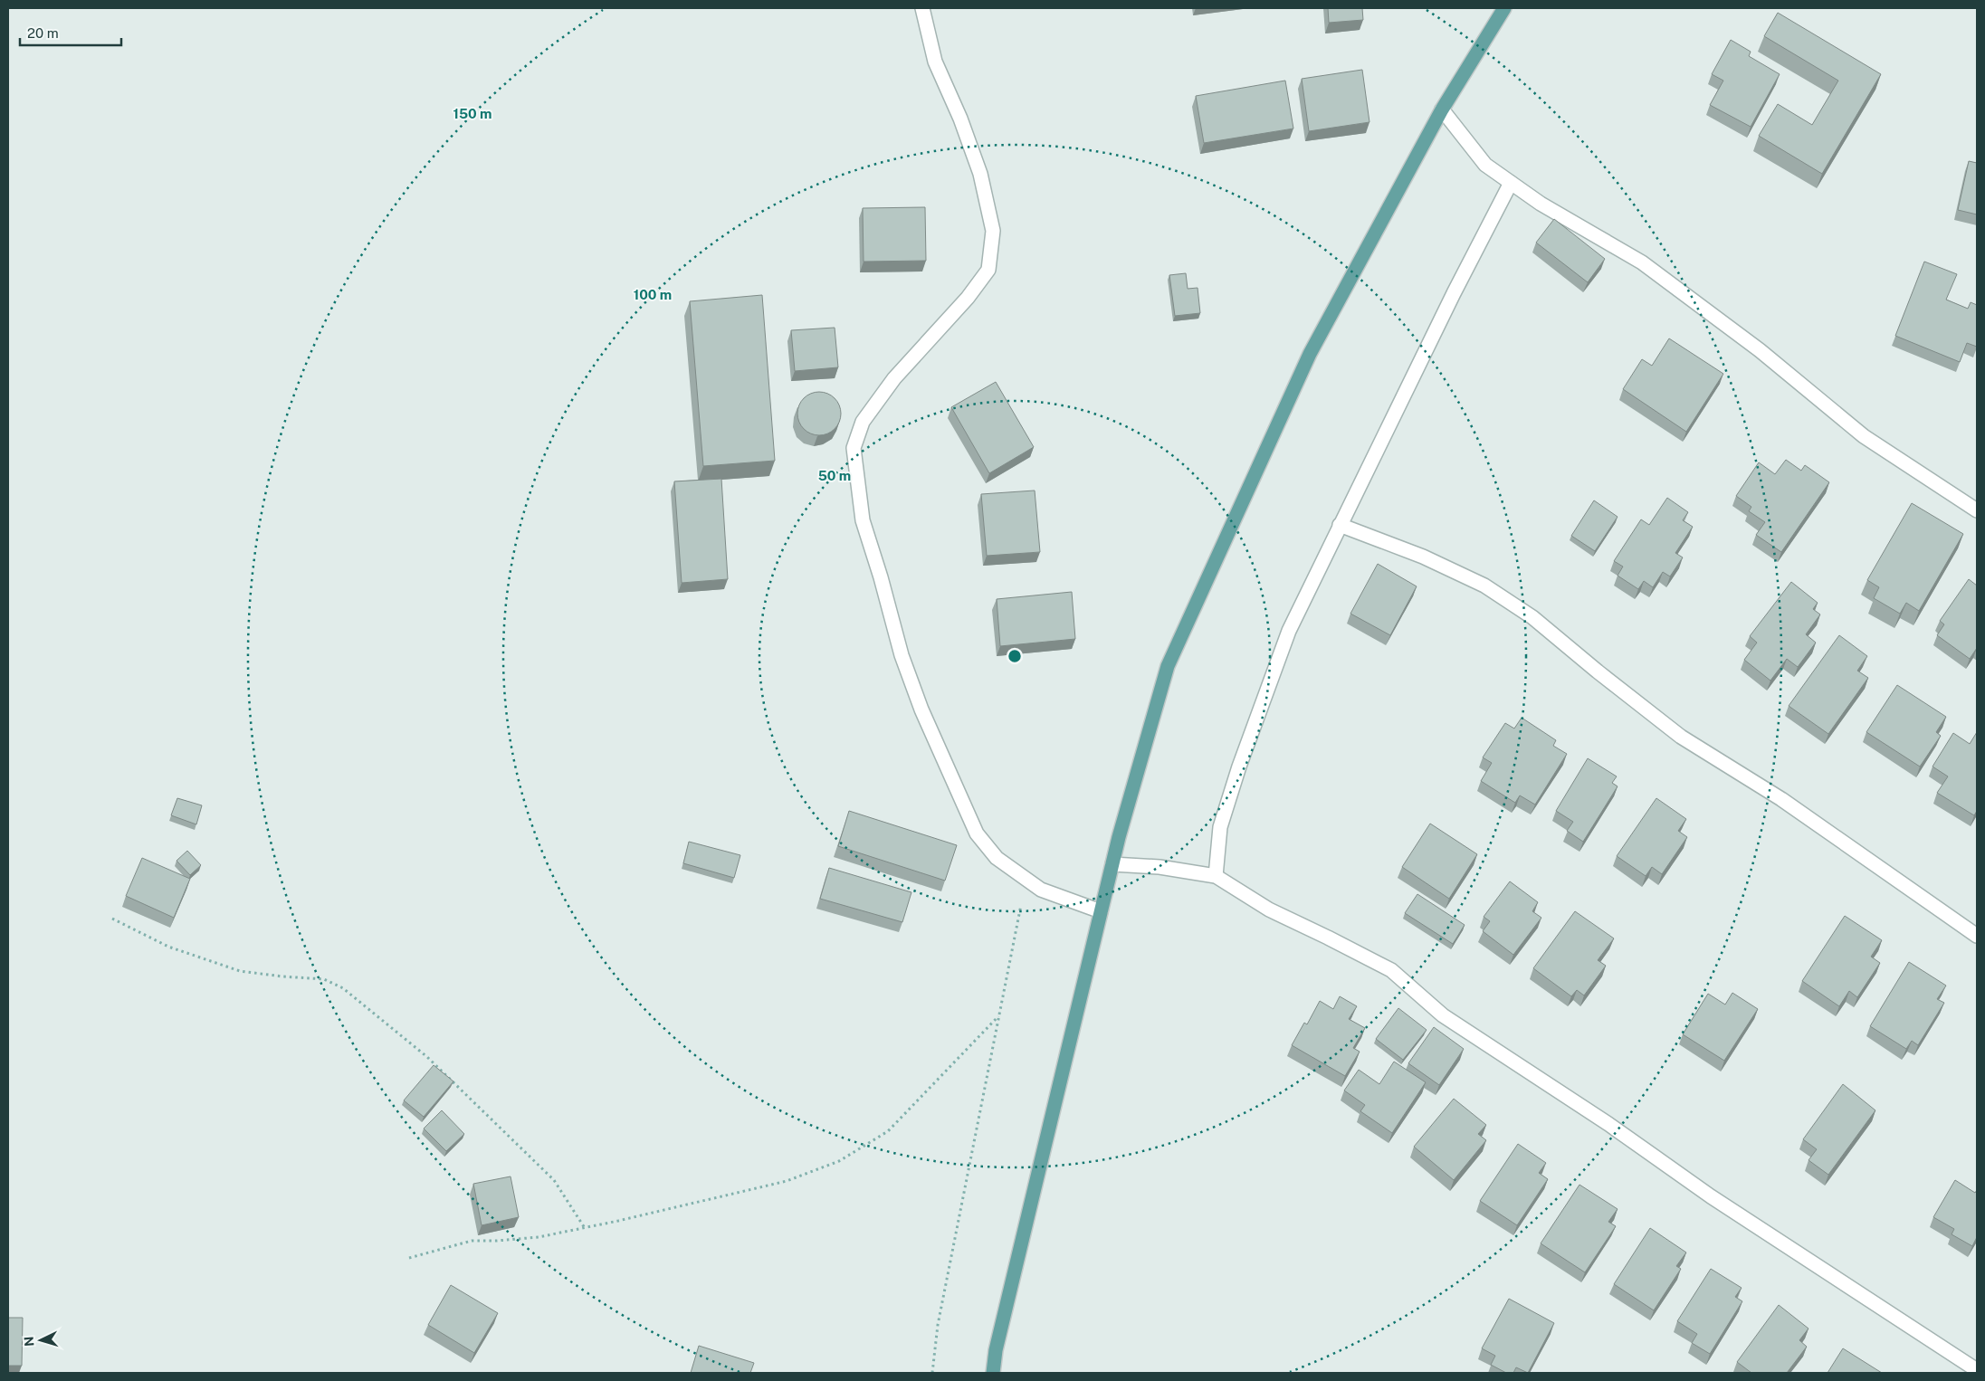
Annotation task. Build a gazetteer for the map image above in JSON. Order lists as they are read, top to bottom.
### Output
{
  "scale_bar": "20 m",
  "north": "left",
  "rings": ["150 m", "100 m", "50 m"]
}
